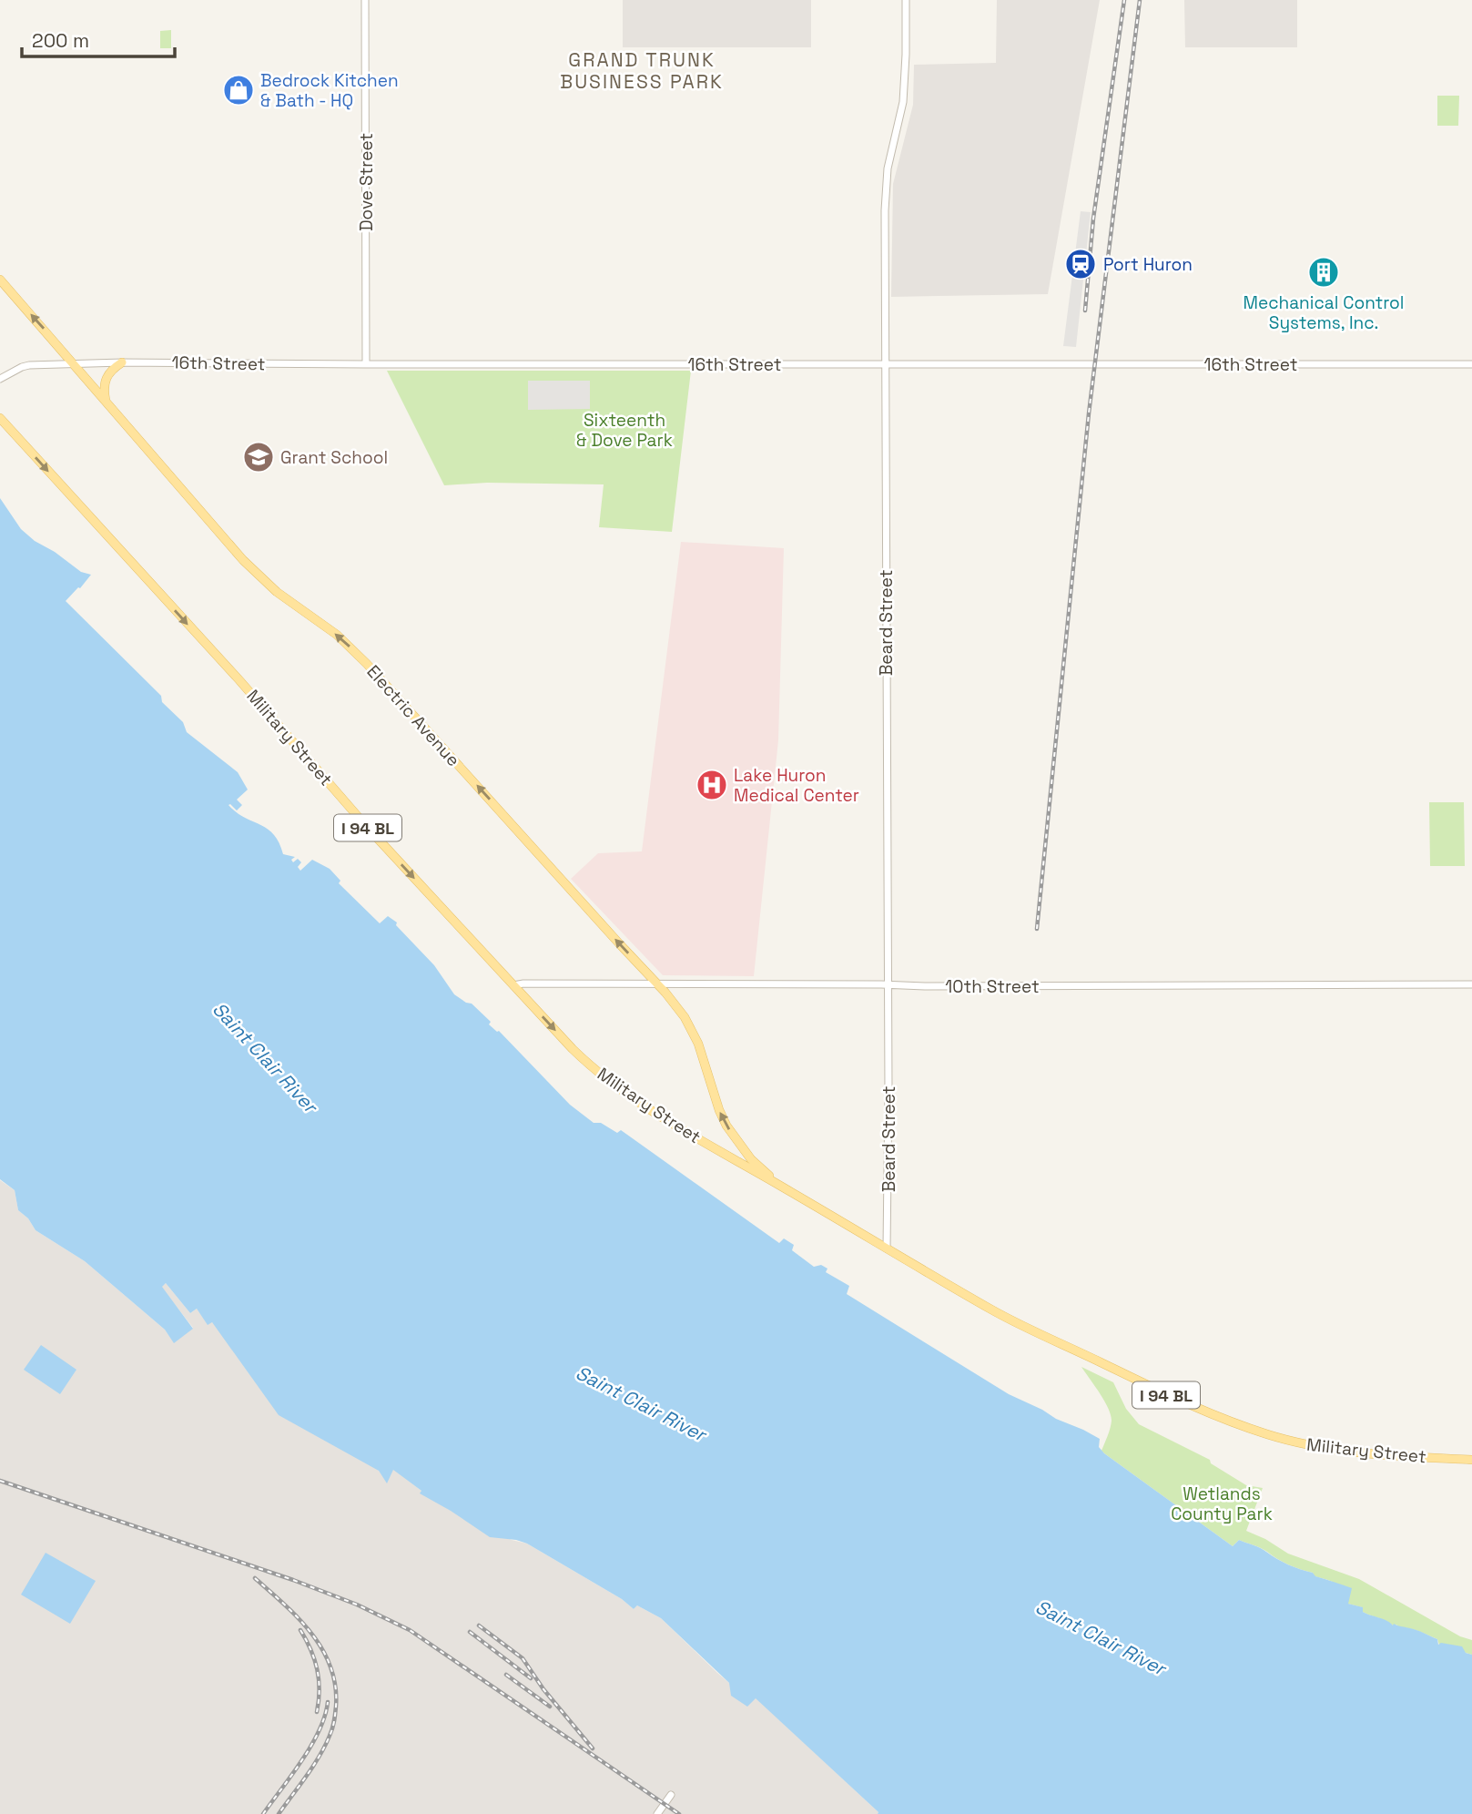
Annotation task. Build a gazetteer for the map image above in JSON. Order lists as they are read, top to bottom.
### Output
{
  "streets": {
    "main road": ["Electric Avenue", "Military Street", "I 94 BL"],
    "street": [
      "Dove Street",
      "16th Street",
      "Beard Street",
      "10th Street"
    ]
  },
  "crossings": [
    ["Dove Street", "16th Street"],
    ["16th Street", "Beard Street"],
    ["16th Street", "Electric Avenue"],
    ["Beard Street", "Military Street"],
    ["Beard Street", "10th Street"],
    ["Electric Avenue", "Military Street"],
    ["Electric Avenue", "10th Street"],
    ["Military Street", "10th Street"]
  ],
  "one_way": ["Electric Avenue", "Military Street"],
  "districts": ["GRAND TRUNK BUSINESS PARK"],
  "water": ["Saint Clair River"],
  "parks": ["Sixteenth & Dove Park", "Wetlands County Park"],
  "places": {
    "shop": ["Bedrock Kitchen & Bath - HQ"],
    "station": ["Port Huron"],
    "building": ["Mechanical Control Systems, Inc."],
    "school or university": ["Grant School"],
    "hospital": ["Lake Huron Medical Center"]
  },
  "scale_bar": "200 m"
}
